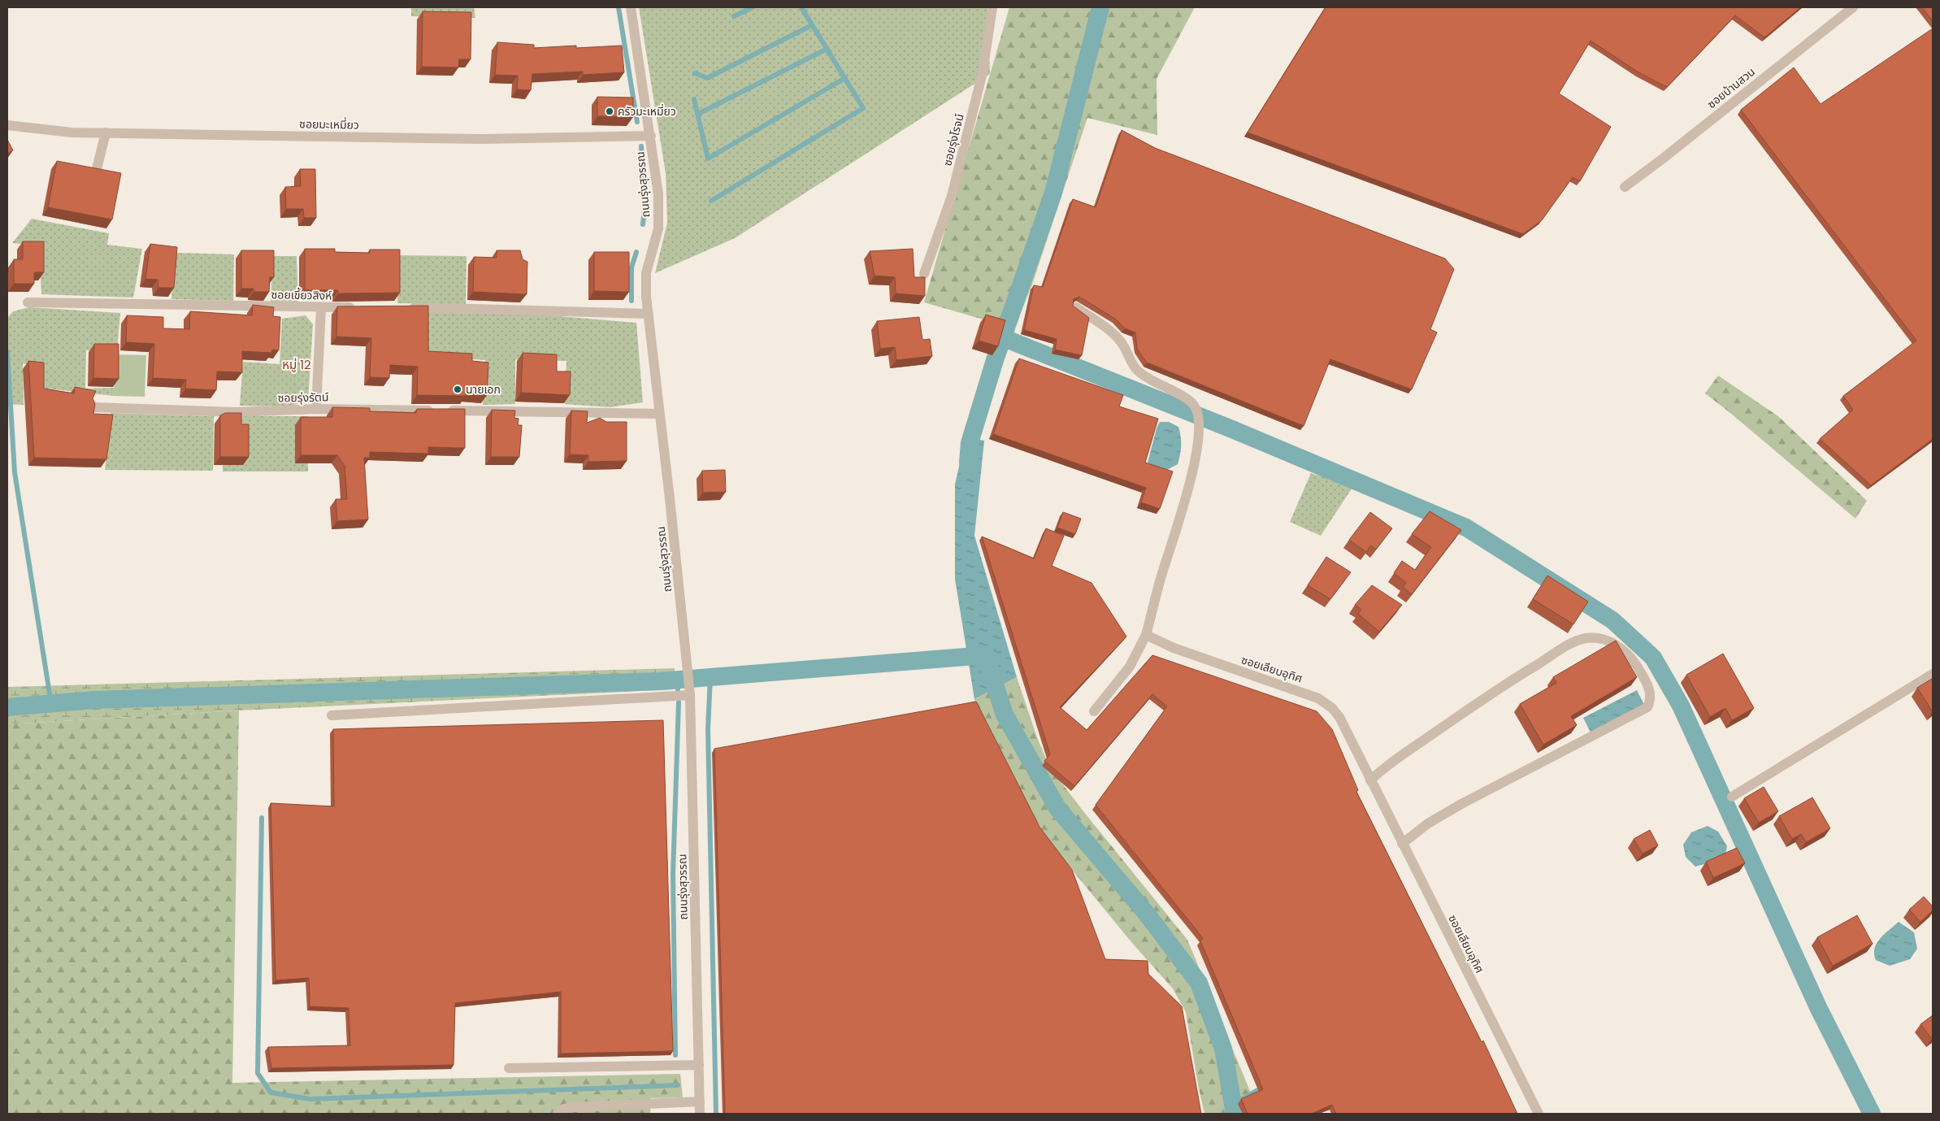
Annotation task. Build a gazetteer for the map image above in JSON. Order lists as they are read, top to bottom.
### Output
{
  "streets": {
    "street": [
      "ซอยบ้านสวน",
      "ซอยมะเหมี่ยว",
      "ซอยรุ่งโรจน์",
      "ถนนรุ่งสุวรรณ",
      "ซอยเขี้ยวสิงห์",
      "ซอยรุ่งรัตน์",
      "ซอยเลียบอุทิศ"
    ]
  },
  "crossings": [
    ["ซอยมะเหมี่ยว", "ถนนรุ่งสุวรรณ"],
    ["ถนนรุ่งสุวรรณ", "ซอยรุ่งรัตน์"]
  ],
  "districts": ["หมู่ 12"],
  "places": ["ครัวมะเหมี่ยว", "นายเอก"]
}
